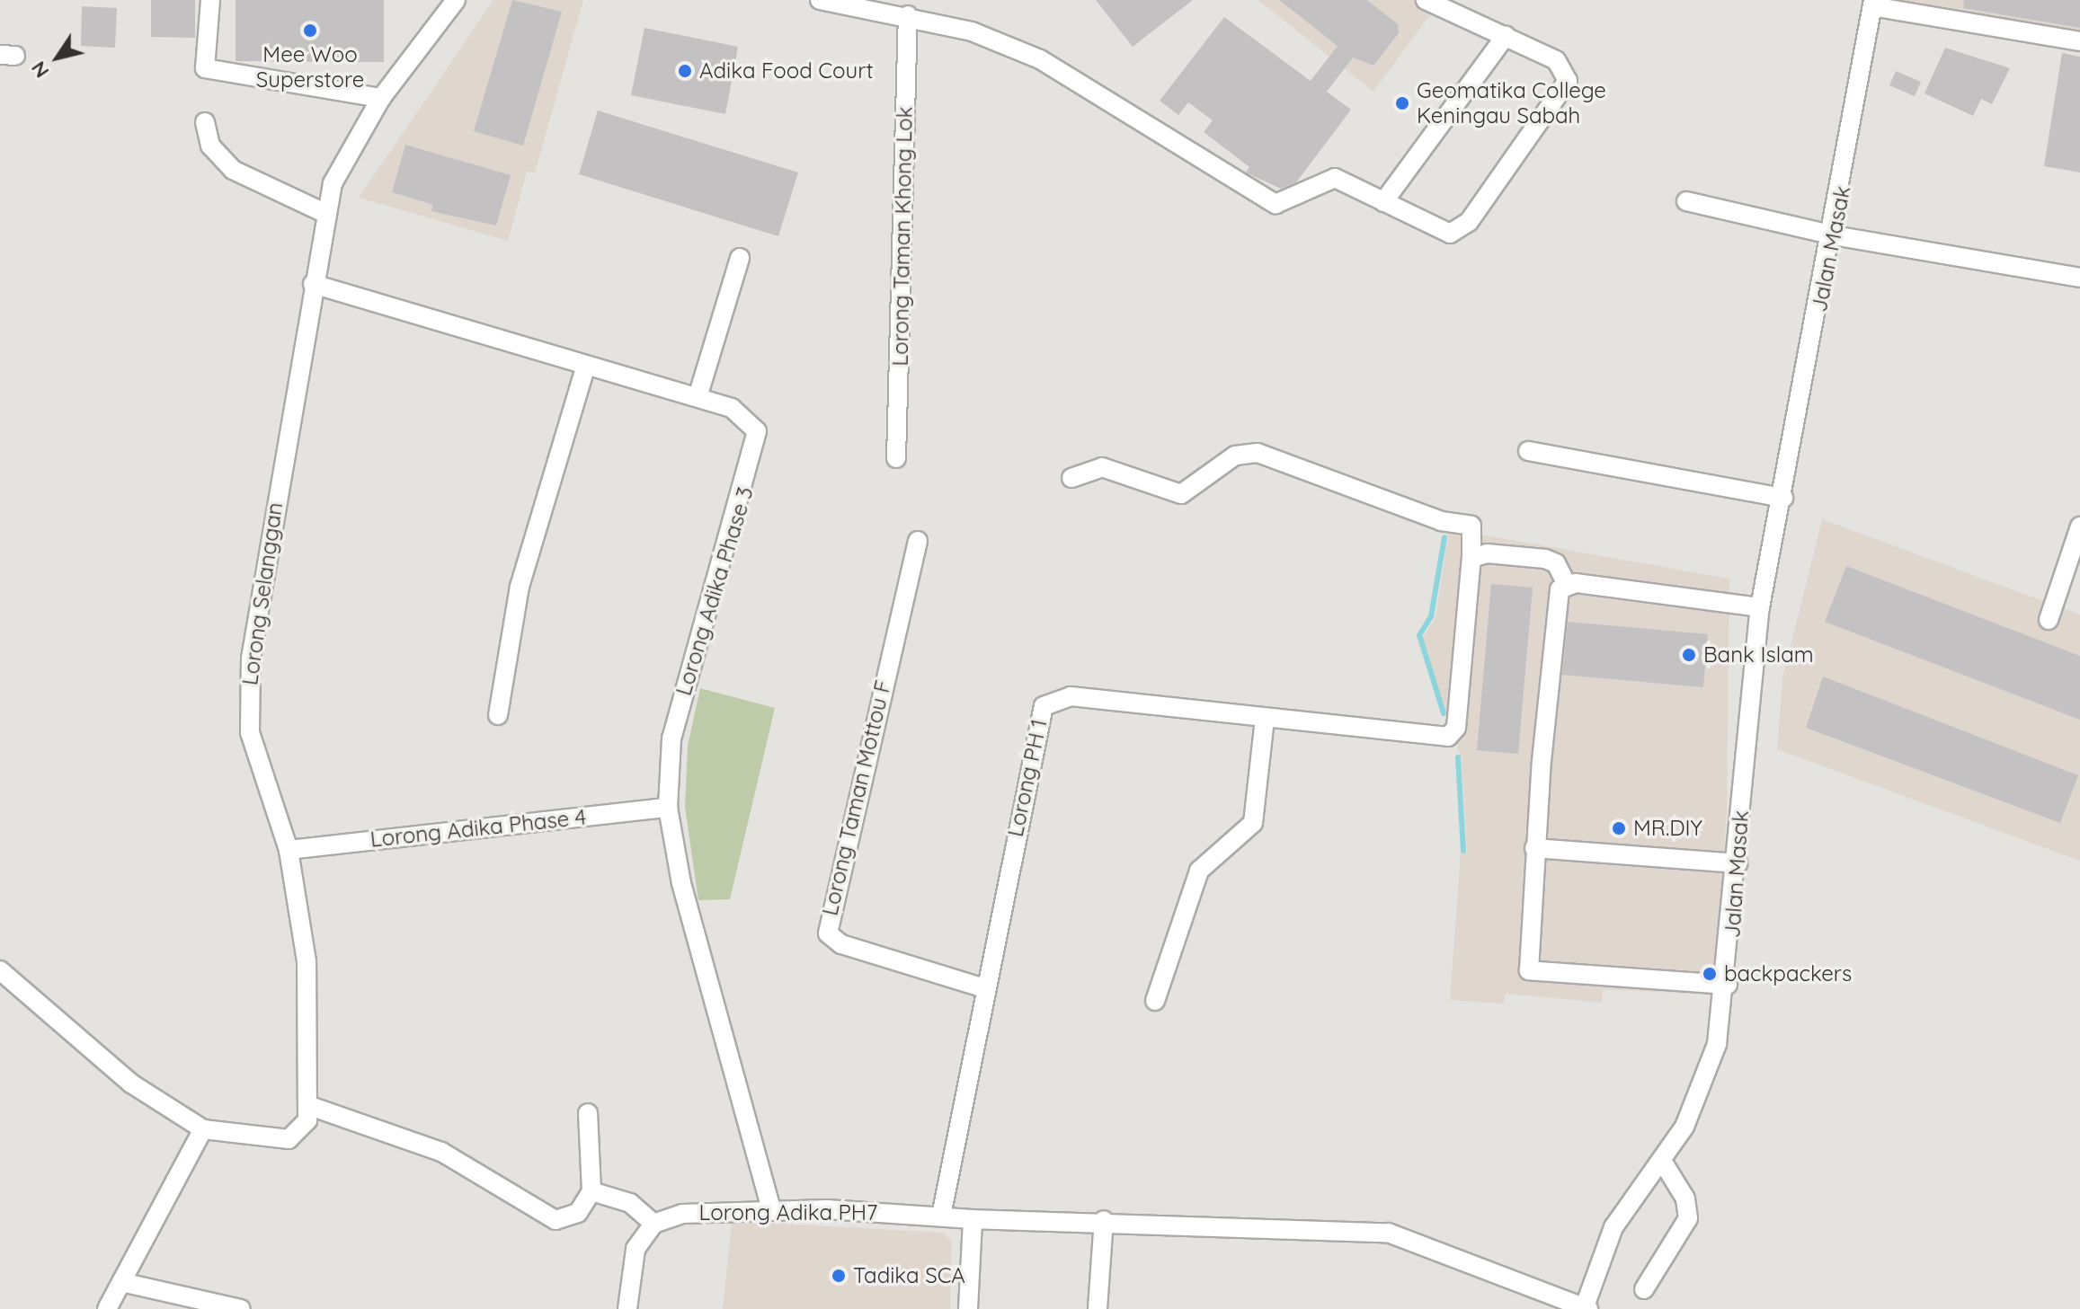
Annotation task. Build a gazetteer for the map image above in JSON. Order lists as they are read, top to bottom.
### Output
{
  "streets": {
    "street": [
      "Lorong Taman Khong Lok",
      "Jalan Masak",
      "Lorong Adika Phase 3",
      "Lorong Selanggan",
      "Lorong PH 1",
      "Lorong Taman Mottou F",
      "Lorong Adika Phase 4",
      "Lorong Adika PH7"
    ]
  },
  "crossings": [
    ["Jalan Masak", "Lorong Adika PH7"],
    ["Lorong Adika Phase 3", "Lorong Selanggan"],
    ["Lorong Adika Phase 3", "Lorong Adika Phase 4"],
    ["Lorong Adika Phase 3", "Lorong Adika PH7"],
    ["Lorong Selanggan", "Lorong Adika Phase 4"],
    ["Lorong PH 1", "Lorong Taman Mottou F"],
    ["Lorong PH 1", "Lorong Adika PH7"]
  ],
  "places": [
    "Mee Woo Superstore",
    "Adika Food Court",
    "Geomatika College Keningau Sabah",
    "Bank Islam",
    "MR.DIY",
    "backpackers",
    "Tadika SCA"
  ],
  "north": "bottom left"
}
